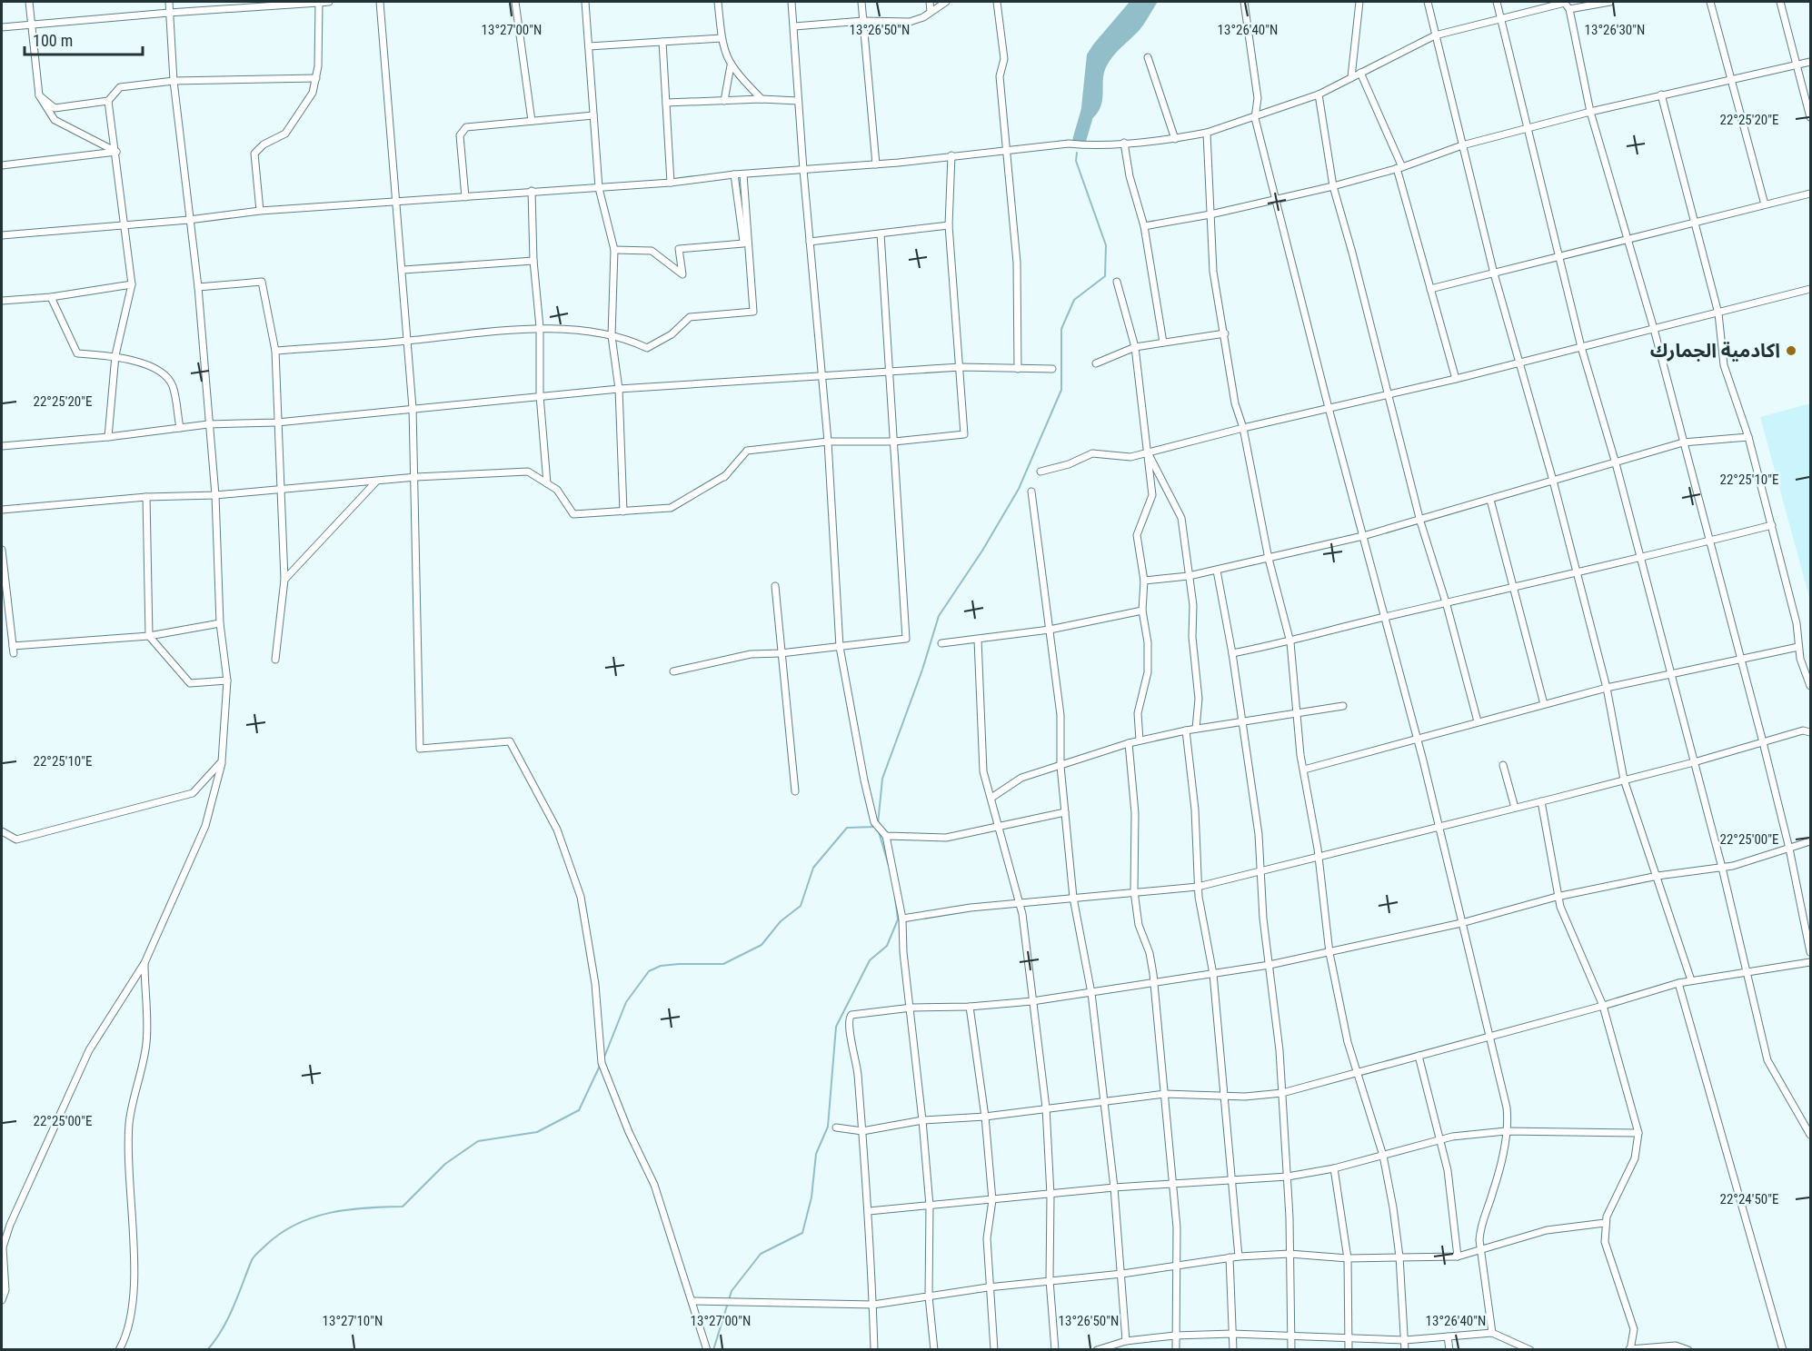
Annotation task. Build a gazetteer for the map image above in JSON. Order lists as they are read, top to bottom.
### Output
{
  "places": ["اكادمية الجمارك"],
  "scale_bar": "100 m",
  "coordinates": [
    "13°27'00\"N",
    "13°26'50\"N",
    "13°26'40\"N",
    "13°26'30\"N",
    "22°25'20\"E",
    "22°25'10\"E",
    "22°25'00\"E",
    "22°24'50\"E",
    "13°27'10\"N"
  ]
}
